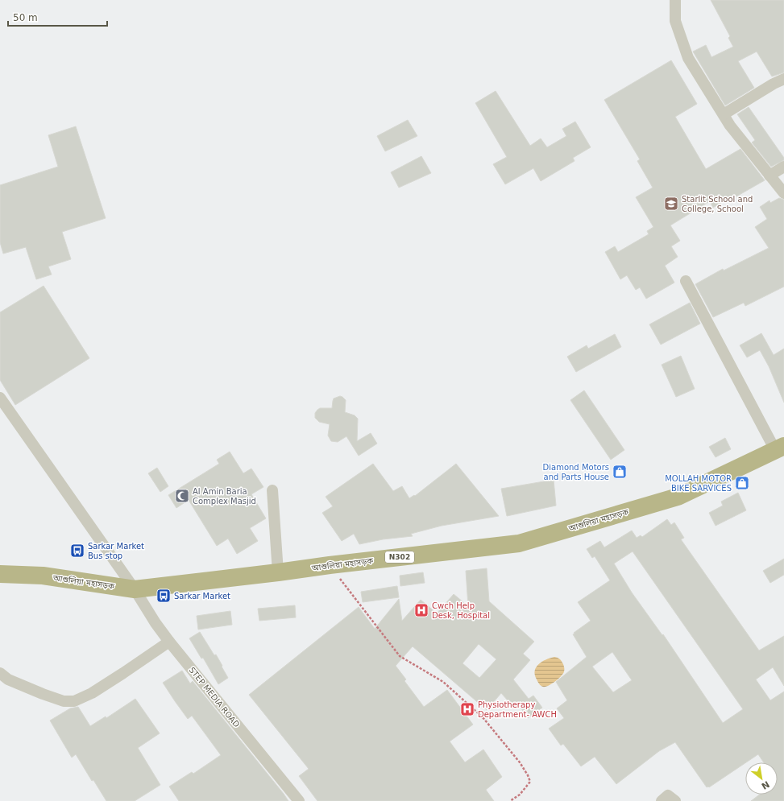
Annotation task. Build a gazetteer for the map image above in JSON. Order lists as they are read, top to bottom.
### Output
{
  "streets": {
    "highway": ["আশুলিয়া মহাসড়ক", "N302"],
    "street": ["STEP MEDIA ROAD"]
  },
  "crossings": [
    ["আশুলিয়া মহাসড়ক", "STEP MEDIA ROAD"]
  ],
  "places": {
    "school or university": ["Starlit School and College, School"],
    "shop": ["Diamond Motors and Parts House", "MOLLAH MOTOR BIKE SARVICES"],
    "mosque": ["Al Amin Baria Complex Masjid"],
    "bus stop": ["Sarkar Market Bus stop", "Sarkar Market"],
    "hospital": ["Cwch Help Desk, Hospital", "Physiotherapy Department- AWCH"]
  },
  "scale_bar": "50 m",
  "north": "bottom right"
}
